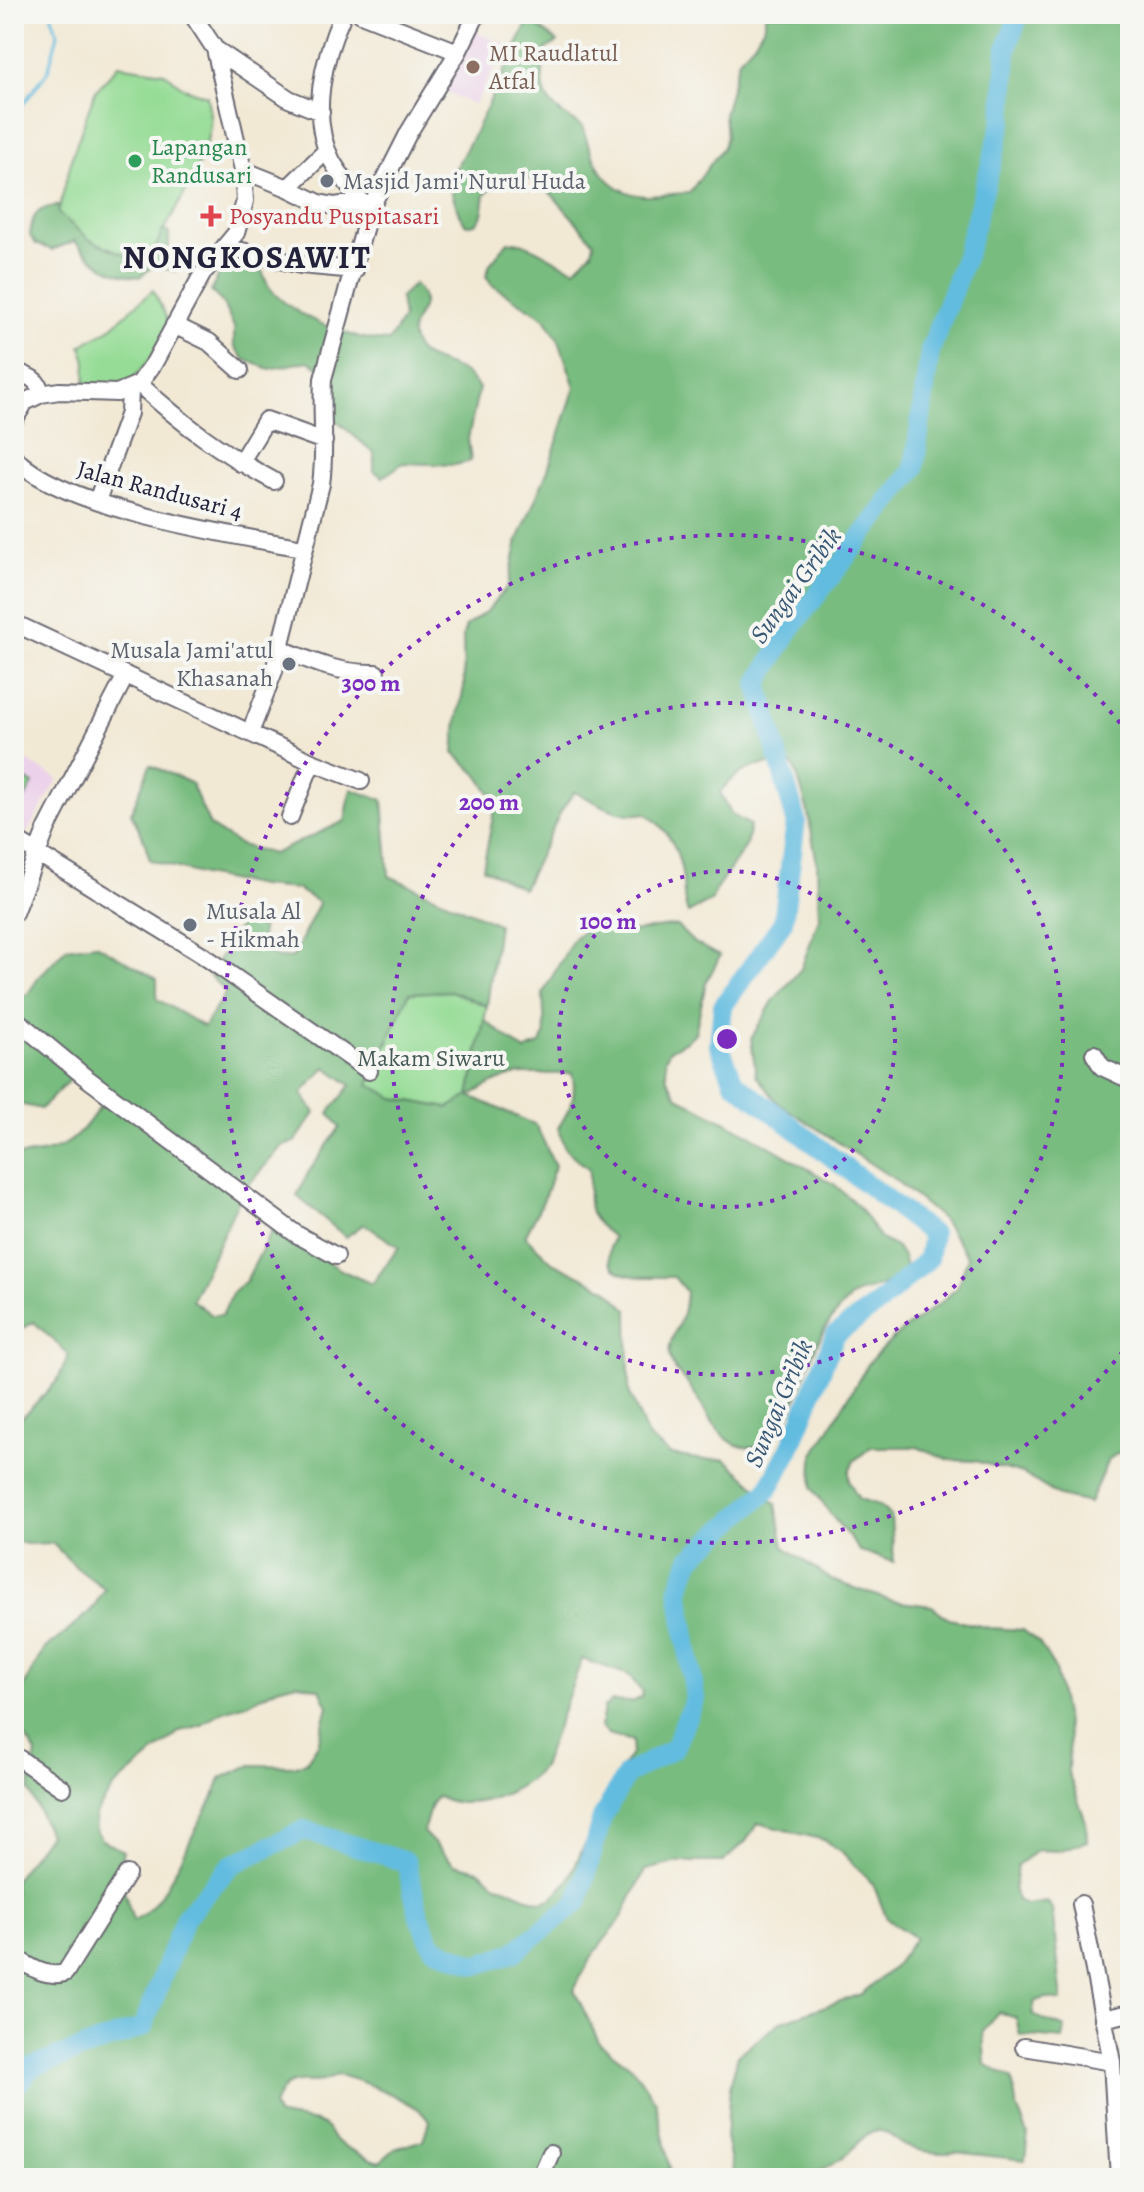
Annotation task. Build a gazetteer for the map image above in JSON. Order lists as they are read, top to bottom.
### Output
{
  "streets": {
    "street": ["Jalan Randusari 4"]
  },
  "districts": ["NONGKOSAWIT"],
  "water": ["Sungai Gribik"],
  "parks": ["Makam Siwaru"],
  "places": {
    "other": [
      "MI Raudlatul Atfal",
      "Lapangan Randusari",
      "Masjid Jami' Nurul Huda",
      "Musala Jami'atul Khasanah",
      "Musala Al - Hikmah"
    ],
    "health": ["Posyandu Puspitasari"]
  },
  "rings": ["300 m", "200 m", "100 m"]
}
